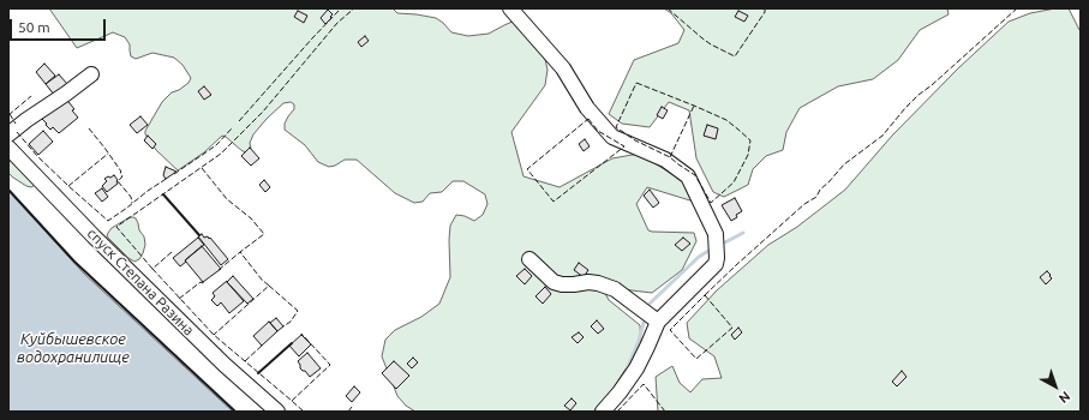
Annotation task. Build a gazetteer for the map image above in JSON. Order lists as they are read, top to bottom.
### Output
{
  "streets": {
    "street": ["спуск Степана Разина"]
  },
  "water": ["Куйбышевское водохранилище"],
  "scale_bar": "50 m",
  "north": "bottom right"
}
